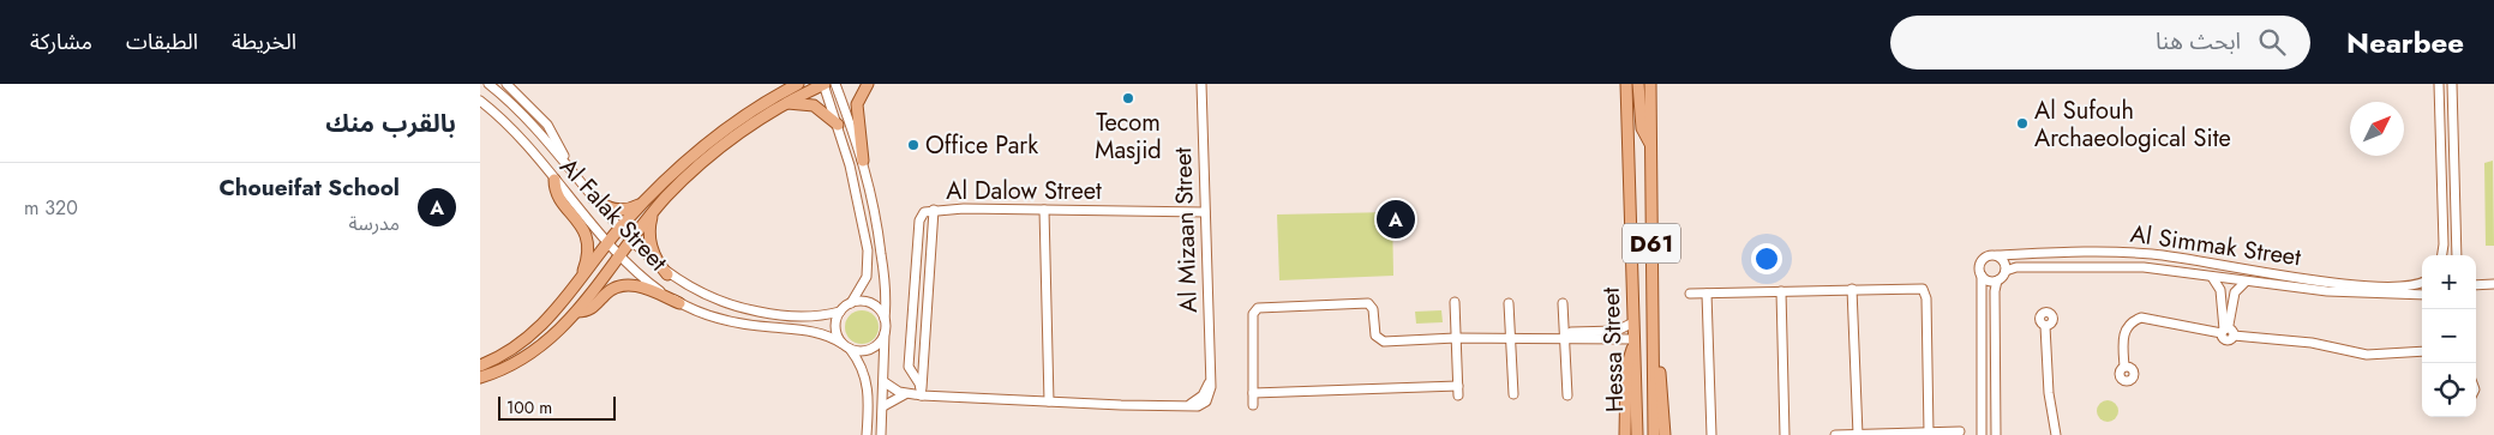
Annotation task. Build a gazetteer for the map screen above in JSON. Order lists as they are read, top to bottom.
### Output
{
  "streets": {
    "main road": ["D61", "Hessa Street"],
    "street": [
      "Al Dalow Street",
      "Al Falak Street",
      "Al Mizaan Street",
      "Al Simmak Street"
    ]
  },
  "crossings": [
    ["Al Dalow Street", "Al Mizaan Street"]
  ],
  "places": ["Tecom Masjid", "Al Sufouh Archaeological Site", "Office Park"],
  "scale_bar": "100 m",
  "north": "top right",
  "page": {
    "header": "Nearbee",
    "search": "ابحث هنا",
    "nav": ["الخريطة", "الطبقات", "مشاركة"],
    "heading": "بالقرب منك",
    "list": [
      {
        "mark": "A",
        "name": "Choueifat School",
        "note": "مدرسة",
        "value": "320 m"
      }
    ],
    "pins": "A",
    "map_buttons": ["+", "−"],
    "scale": "100 m"
  }
}
